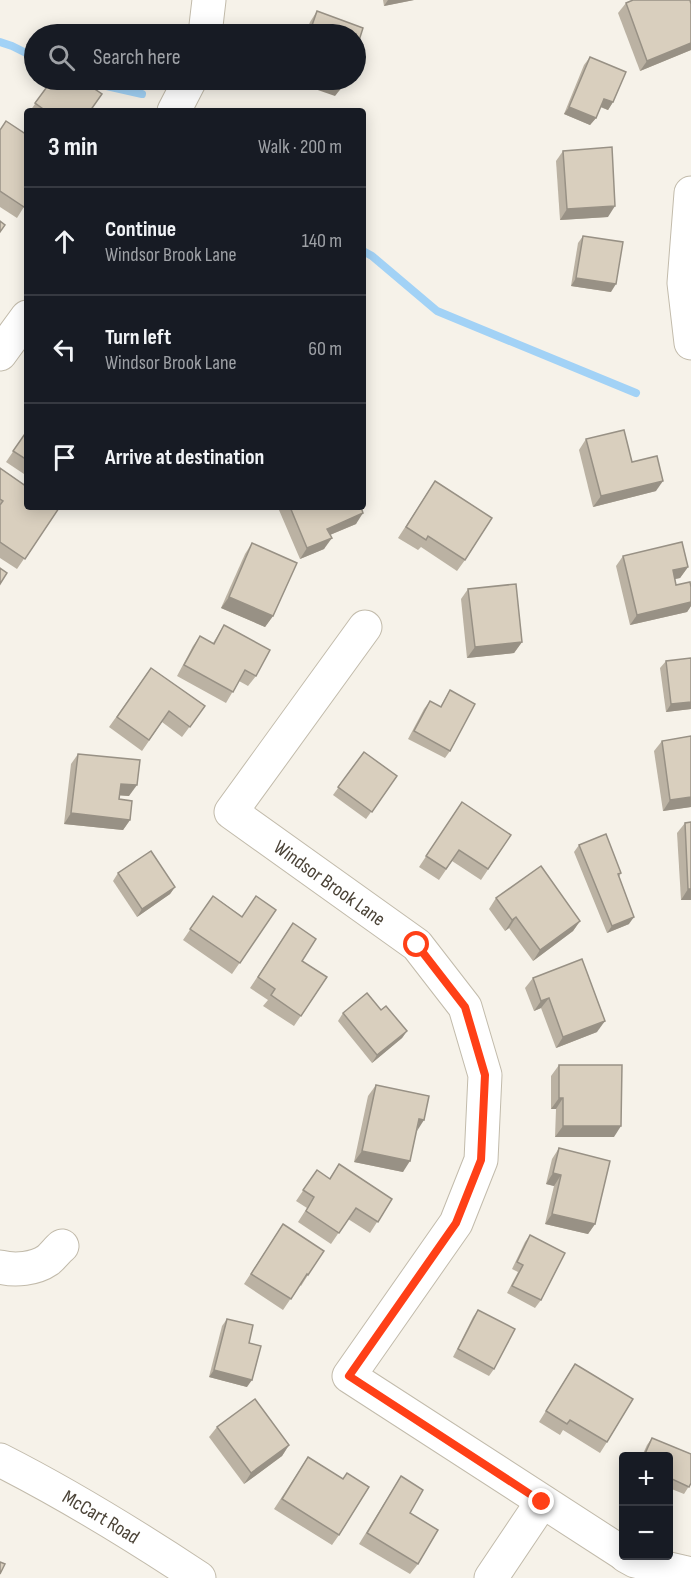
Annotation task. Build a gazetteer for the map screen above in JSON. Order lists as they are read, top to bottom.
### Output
{
  "streets": {
    "street": ["Windsor Brook Lane", "McCart Road"]
  },
  "page": {
    "search": "Search here",
    "heading": ["3 min", "Walk · 200 m"],
    "list": [
      ["Continue", "Windsor Brook Lane", "140 m"],
      ["Turn left", "Windsor Brook Lane", "60 m"],
      "Arrive at destination"
    ],
    "map_buttons": ["+", "−"]
  }
}
